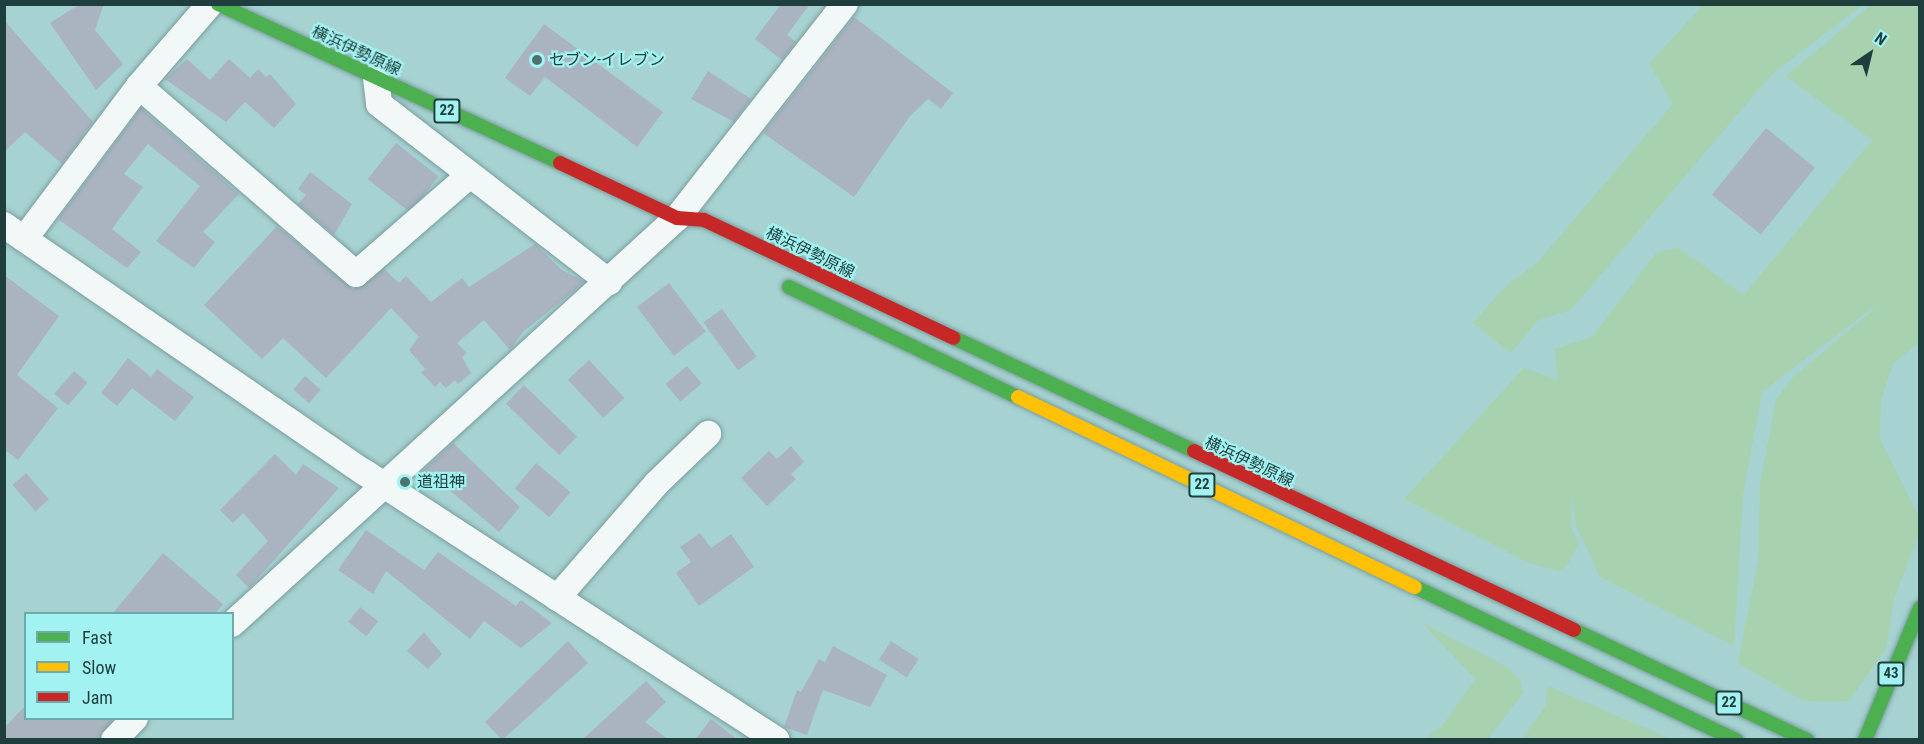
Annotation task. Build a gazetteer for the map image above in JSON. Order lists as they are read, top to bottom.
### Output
{
  "streets": {
    "main road": ["横浜伊勢原線", "22", "43"]
  },
  "places": ["セブン-イレブン", "道祖神"],
  "legend": ["Fast", "Slow", "Jam"],
  "north": "top right"
}
